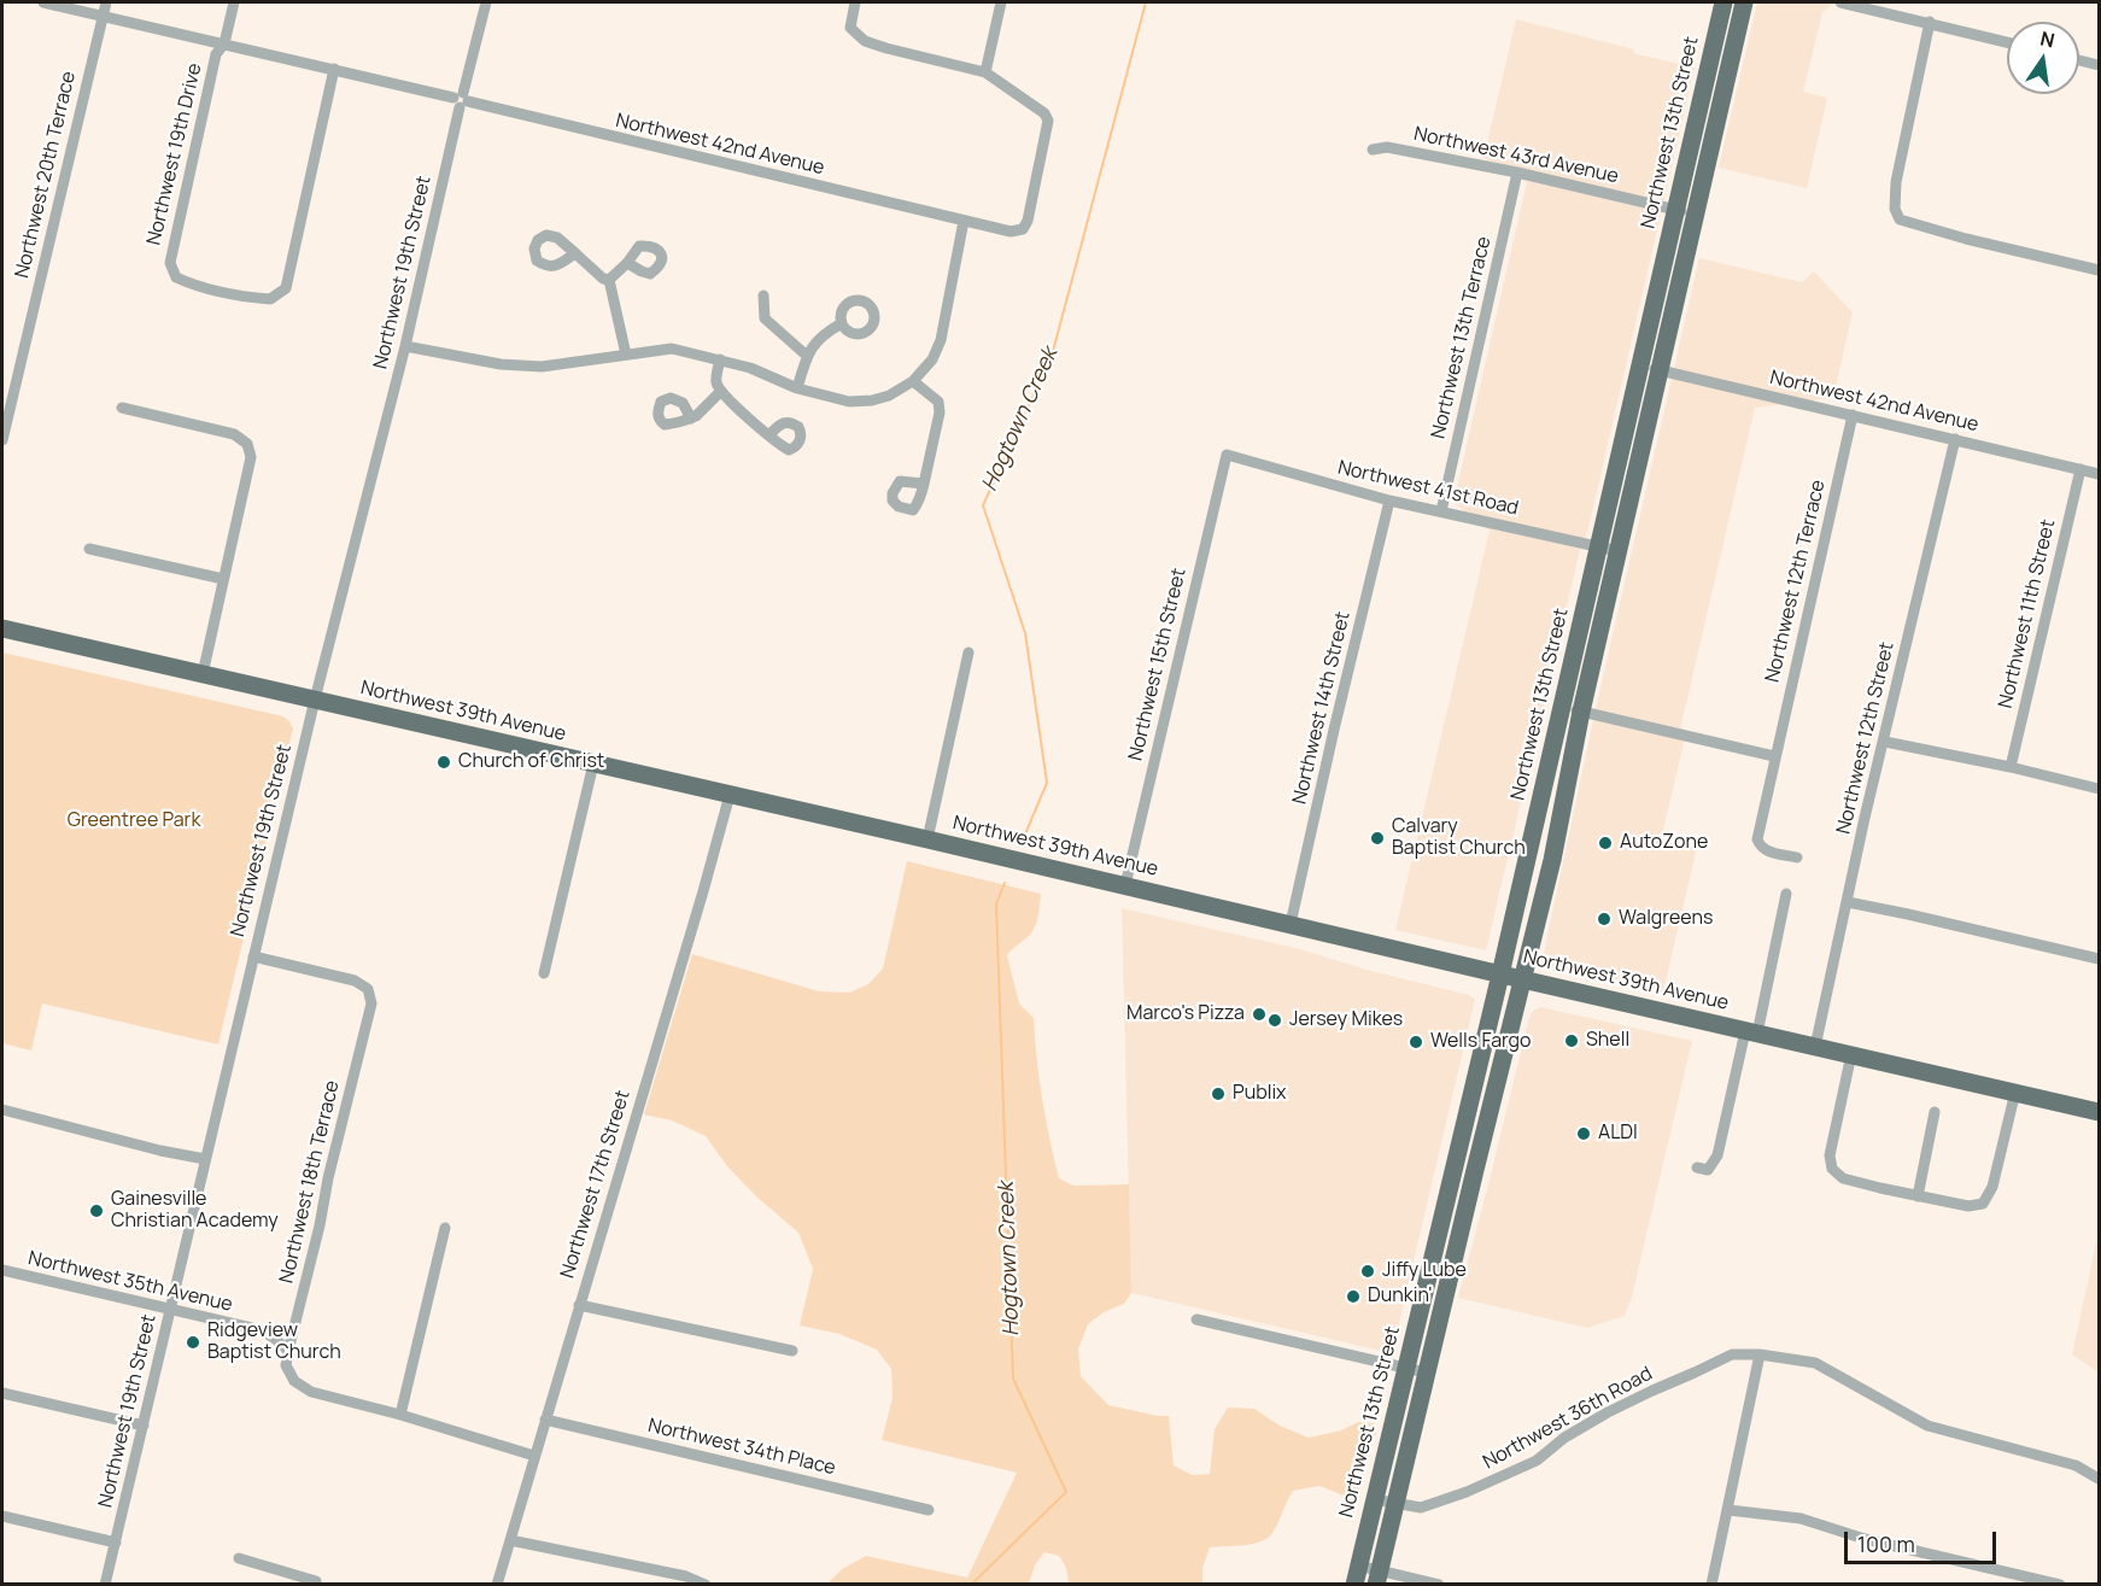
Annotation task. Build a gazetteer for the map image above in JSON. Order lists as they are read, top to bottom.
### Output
{
  "streets": {
    "main road": ["Northwest 13th Street", "Northwest 39th Avenue"],
    "street": [
      "Northwest 42nd Avenue",
      "Northwest 19th Drive",
      "Northwest 43rd Avenue",
      "Northwest 20th Terrace",
      "Northwest 19th Street",
      "Northwest 13th Terrace",
      "Northwest 41st Road",
      "Northwest 12th Terrace",
      "Northwest 11th Street",
      "Northwest 15th Street",
      "Northwest 14th Street",
      "Northwest 12th Street",
      "Northwest 18th Terrace",
      "Northwest 17th Street",
      "Northwest 35th Avenue",
      "Northwest 36th Road",
      "Northwest 34th Place"
    ]
  },
  "crossings": [
    ["Northwest 13th Street", "Northwest 42nd Avenue"],
    ["Northwest 13th Street", "Northwest 43rd Avenue"],
    ["Northwest 13th Street", "Northwest 41st Road"],
    ["Northwest 13th Street", "Northwest 39th Avenue"],
    ["Northwest 13th Street", "Northwest 36th Road"],
    ["Northwest 42nd Avenue", "Northwest 19th Drive"],
    ["Northwest 42nd Avenue", "Northwest 20th Terrace"],
    ["Northwest 42nd Avenue", "Northwest 19th Street"],
    ["Northwest 42nd Avenue", "Northwest 12th Terrace"],
    ["Northwest 42nd Avenue", "Northwest 11th Street"],
    ["Northwest 42nd Avenue", "Northwest 12th Street"],
    ["Northwest 43rd Avenue", "Northwest 13th Terrace"],
    ["Northwest 19th Street", "Northwest 39th Avenue"],
    ["Northwest 19th Street", "Northwest 18th Terrace"],
    ["Northwest 19th Street", "Northwest 35th Avenue"],
    ["Northwest 13th Terrace", "Northwest 41st Road"],
    ["Northwest 41st Road", "Northwest 15th Street"],
    ["Northwest 41st Road", "Northwest 14th Street"],
    ["Northwest 15th Street", "Northwest 39th Avenue"],
    ["Northwest 14th Street", "Northwest 39th Avenue"],
    ["Northwest 39th Avenue", "Northwest 12th Street"],
    ["Northwest 39th Avenue", "Northwest 17th Street"],
    ["Northwest 18th Terrace", "Northwest 35th Avenue"],
    ["Northwest 17th Street", "Northwest 34th Place"]
  ],
  "water": ["Hogtown Creek"],
  "parks": ["Greentree Park"],
  "places": [
    "Church of Christ",
    "Calvary Baptist Church",
    "AutoZone",
    "Walgreens",
    "Marco's Pizza",
    "Jersey Mikes",
    "Shell",
    "Wells Fargo",
    "Publix",
    "ALDI",
    "Gainesville Christian Academy",
    "Jiffy Lube",
    "Dunkin'",
    "Ridgeview Baptist Church"
  ],
  "scale_bar": "100 m",
  "north": "top"
}
